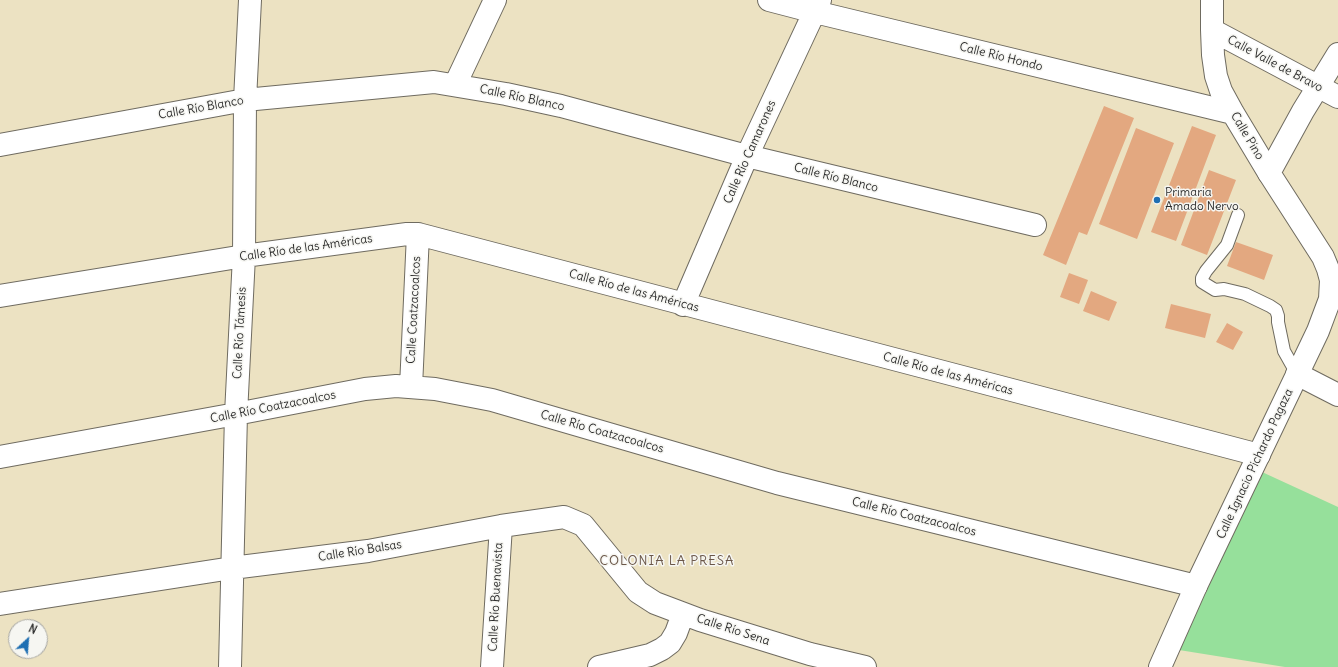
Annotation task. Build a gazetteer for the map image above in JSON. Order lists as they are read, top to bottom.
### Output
{
  "streets": {
    "street": [
      "Calle Río Hondo",
      "Calle Valle de Bravo",
      "Calle Río Blanco",
      "Calle Pino",
      "Calle Río Camarones",
      "Calle Río de las Américas",
      "Calle Coatzacoalcos",
      "Calle Río Támesis",
      "Calle Río Coatzacoalcos",
      "Calle Ignacio Pichardo Pagaza",
      "Calle Río Balsas",
      "Calle Río Buenavista",
      "Calle Río Sena"
    ]
  },
  "crossings": [
    ["Calle Río Hondo", "Calle Pino"],
    ["Calle Río Hondo", "Calle Río Camarones"],
    ["Calle Valle de Bravo", "Calle Pino"],
    ["Calle Río Blanco", "Calle Río Camarones"],
    ["Calle Río Blanco", "Calle Río Támesis"],
    ["Calle Pino", "Calle Ignacio Pichardo Pagaza"],
    ["Calle Río Camarones", "Calle Río de las Américas"],
    ["Calle Río de las Américas", "Calle Coatzacoalcos"],
    ["Calle Río de las Américas", "Calle Río Támesis"],
    ["Calle Río de las Américas", "Calle Ignacio Pichardo Pagaza"],
    ["Calle Coatzacoalcos", "Calle Río Coatzacoalcos"],
    ["Calle Río Támesis", "Calle Río Coatzacoalcos"],
    ["Calle Río Támesis", "Calle Río Balsas"],
    ["Calle Río Coatzacoalcos", "Calle Ignacio Pichardo Pagaza"],
    ["Calle Río Balsas", "Calle Río Buenavista"],
    ["Calle Río Balsas", "Calle Río Sena"]
  ],
  "districts": ["COLONIA LA PRESA"],
  "places": ["Primaria Amado Nervo"],
  "north": "top right"
}
